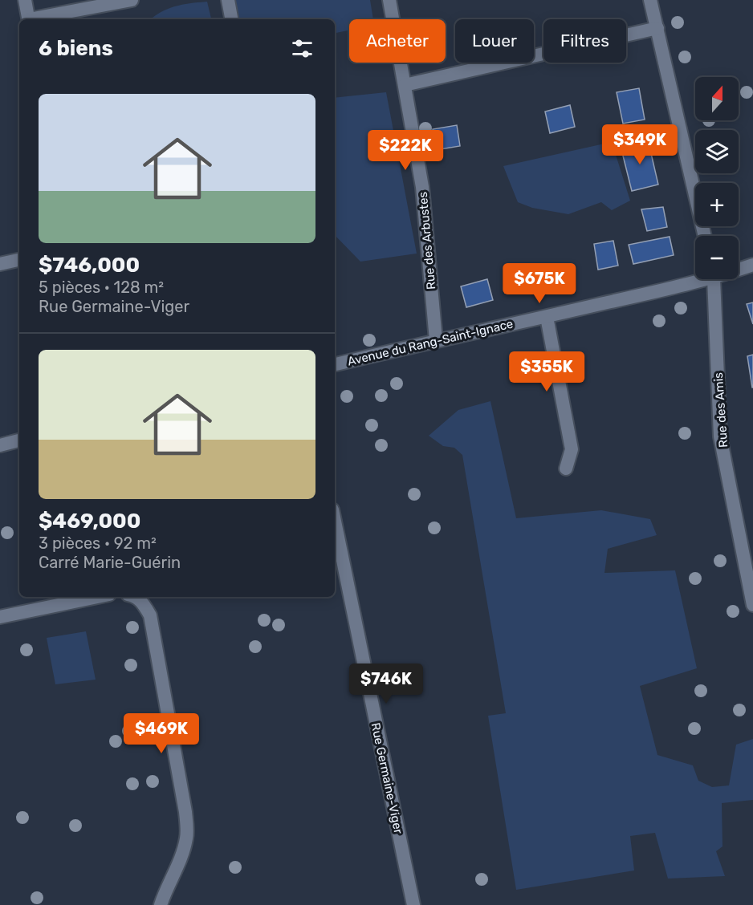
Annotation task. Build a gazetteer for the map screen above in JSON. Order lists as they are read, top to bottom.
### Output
{
  "streets": {
    "street": [
      "Rue des Arbustes",
      "Avenue du Rang-Saint-Ignace",
      "Rue des Amis",
      "Rue Germaine-Viger"
    ]
  },
  "crossings": [
    ["Rue des Arbustes", "Avenue du Rang-Saint-Ignace"]
  ],
  "north": "top",
  "page": {
    "chip": ["Acheter", "Louer", "Filtres"],
    "heading": "6 biens",
    "map_buttons": ["+", "−"],
    "list": [
      {
        "name": "$746,000",
        "note": "5 pièces · 128 m² · Rue Germaine-Viger"
      },
      {
        "name": "$469,000",
        "note": "3 pièces · 92 m² · Carré Marie-Guérin"
      }
    ],
    "price": [
      "$349K",
      "$222K",
      "$675K",
      "$355K",
      "$746K",
      "$469K"
    ]
  }
}
